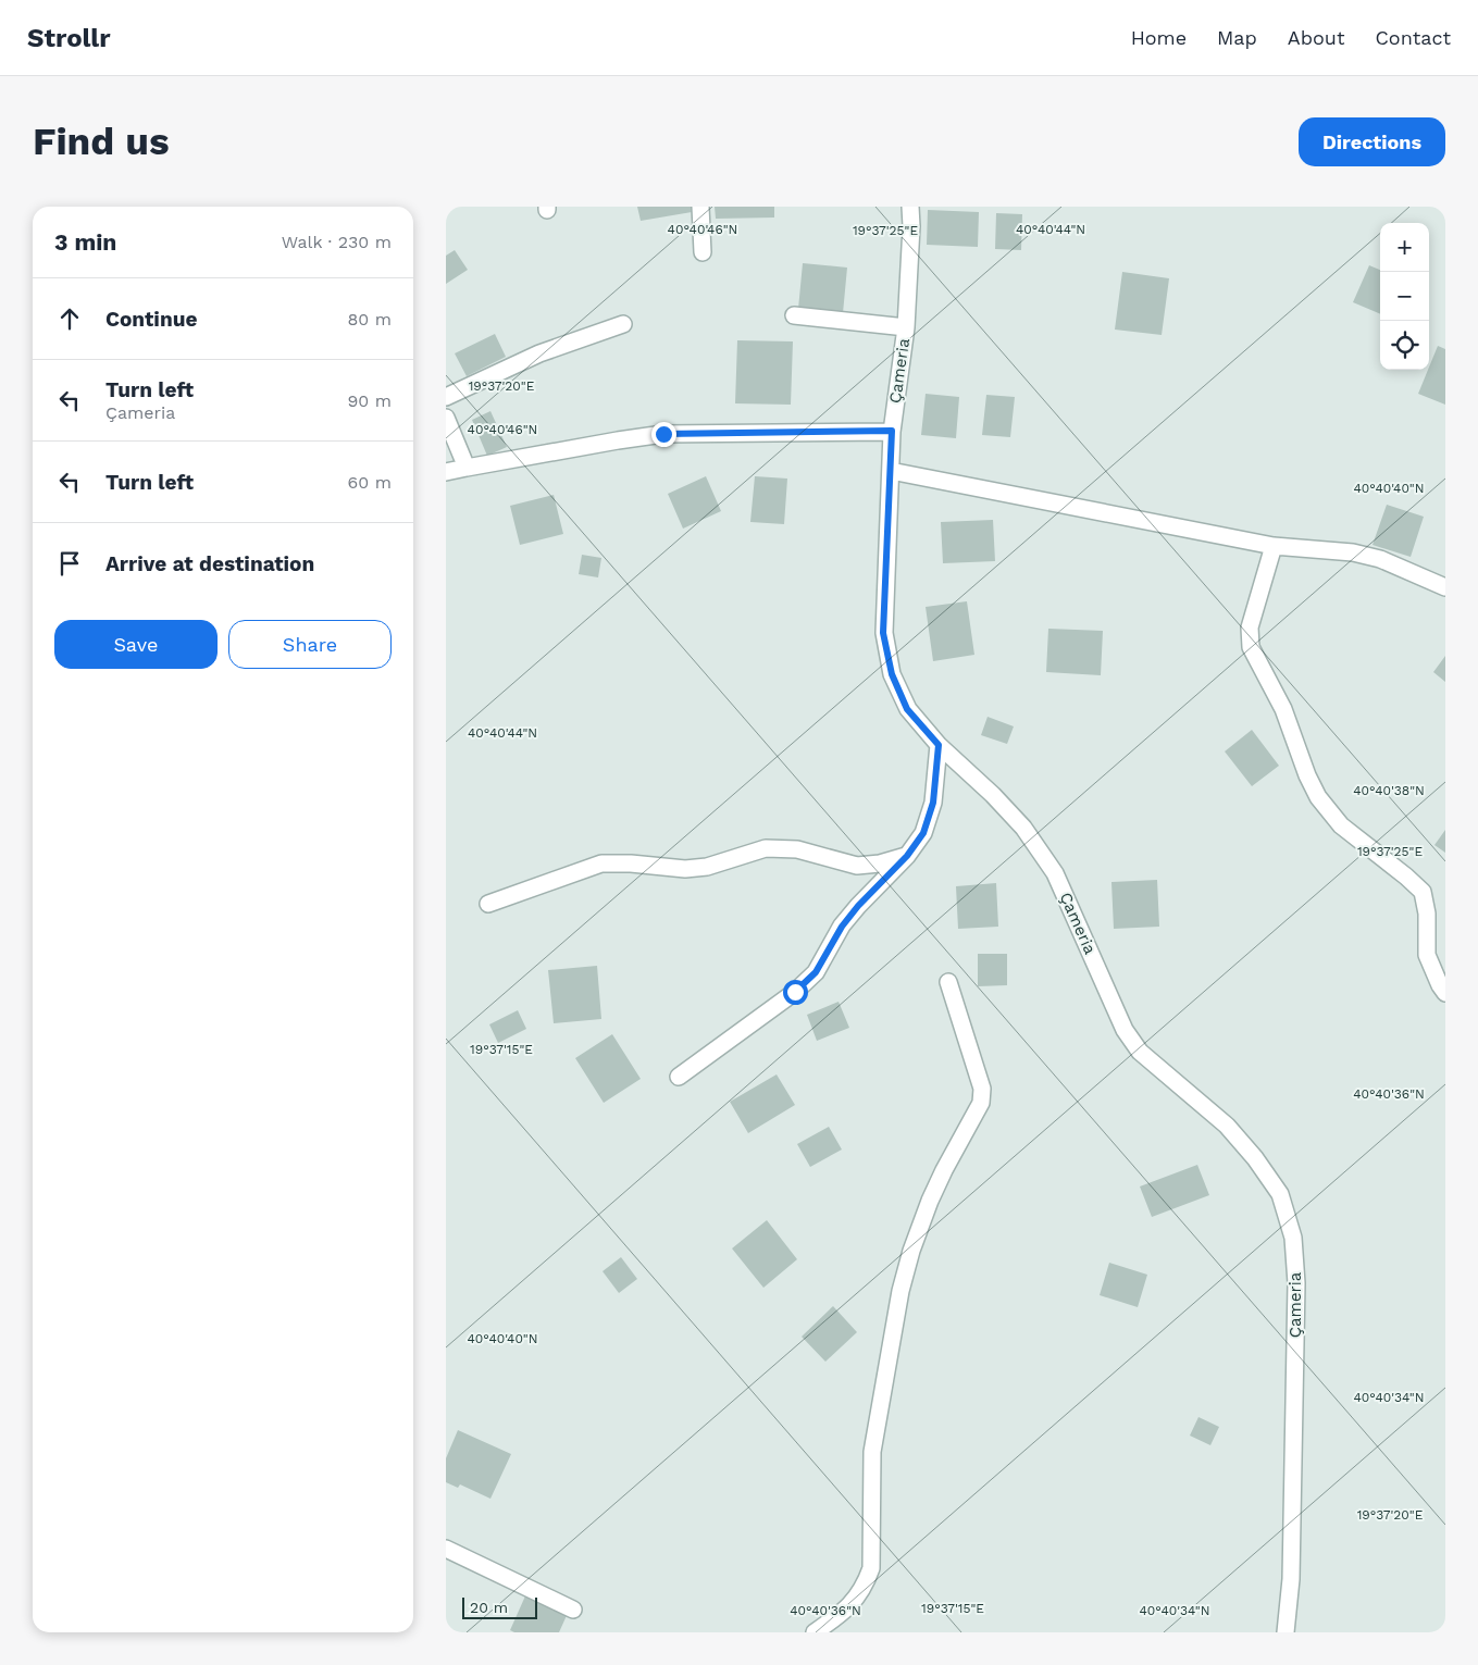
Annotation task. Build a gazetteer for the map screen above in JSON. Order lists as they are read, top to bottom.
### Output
{
  "streets": {
    "street": ["Çameria"]
  },
  "scale_bar": "20 m",
  "page": {
    "header": "Strollr",
    "nav": [
      "Home",
      "Map",
      "About",
      "Contact"
    ],
    "buttons": [
      "Directions",
      ["Save", "Share"]
    ],
    "title": "Find us",
    "heading": ["3 min", "Walk · 230 m"],
    "map_buttons": ["+", "−"],
    "list": [
      ["Continue", "80 m"],
      ["Turn left", "Çameria", "90 m"],
      ["Turn left", "60 m"],
      "Arrive at destination"
    ],
    "scale": "20 m"
  },
  "coordinates": [
    "40°40'46\"N",
    "40°40'44\"N",
    "19°37'25\"E",
    "19°37'20\"E",
    "40°40'40\"N",
    "40°40'38\"N",
    "19°37'15\"E",
    "40°40'36\"N",
    "40°40'34\"N"
  ]
}
